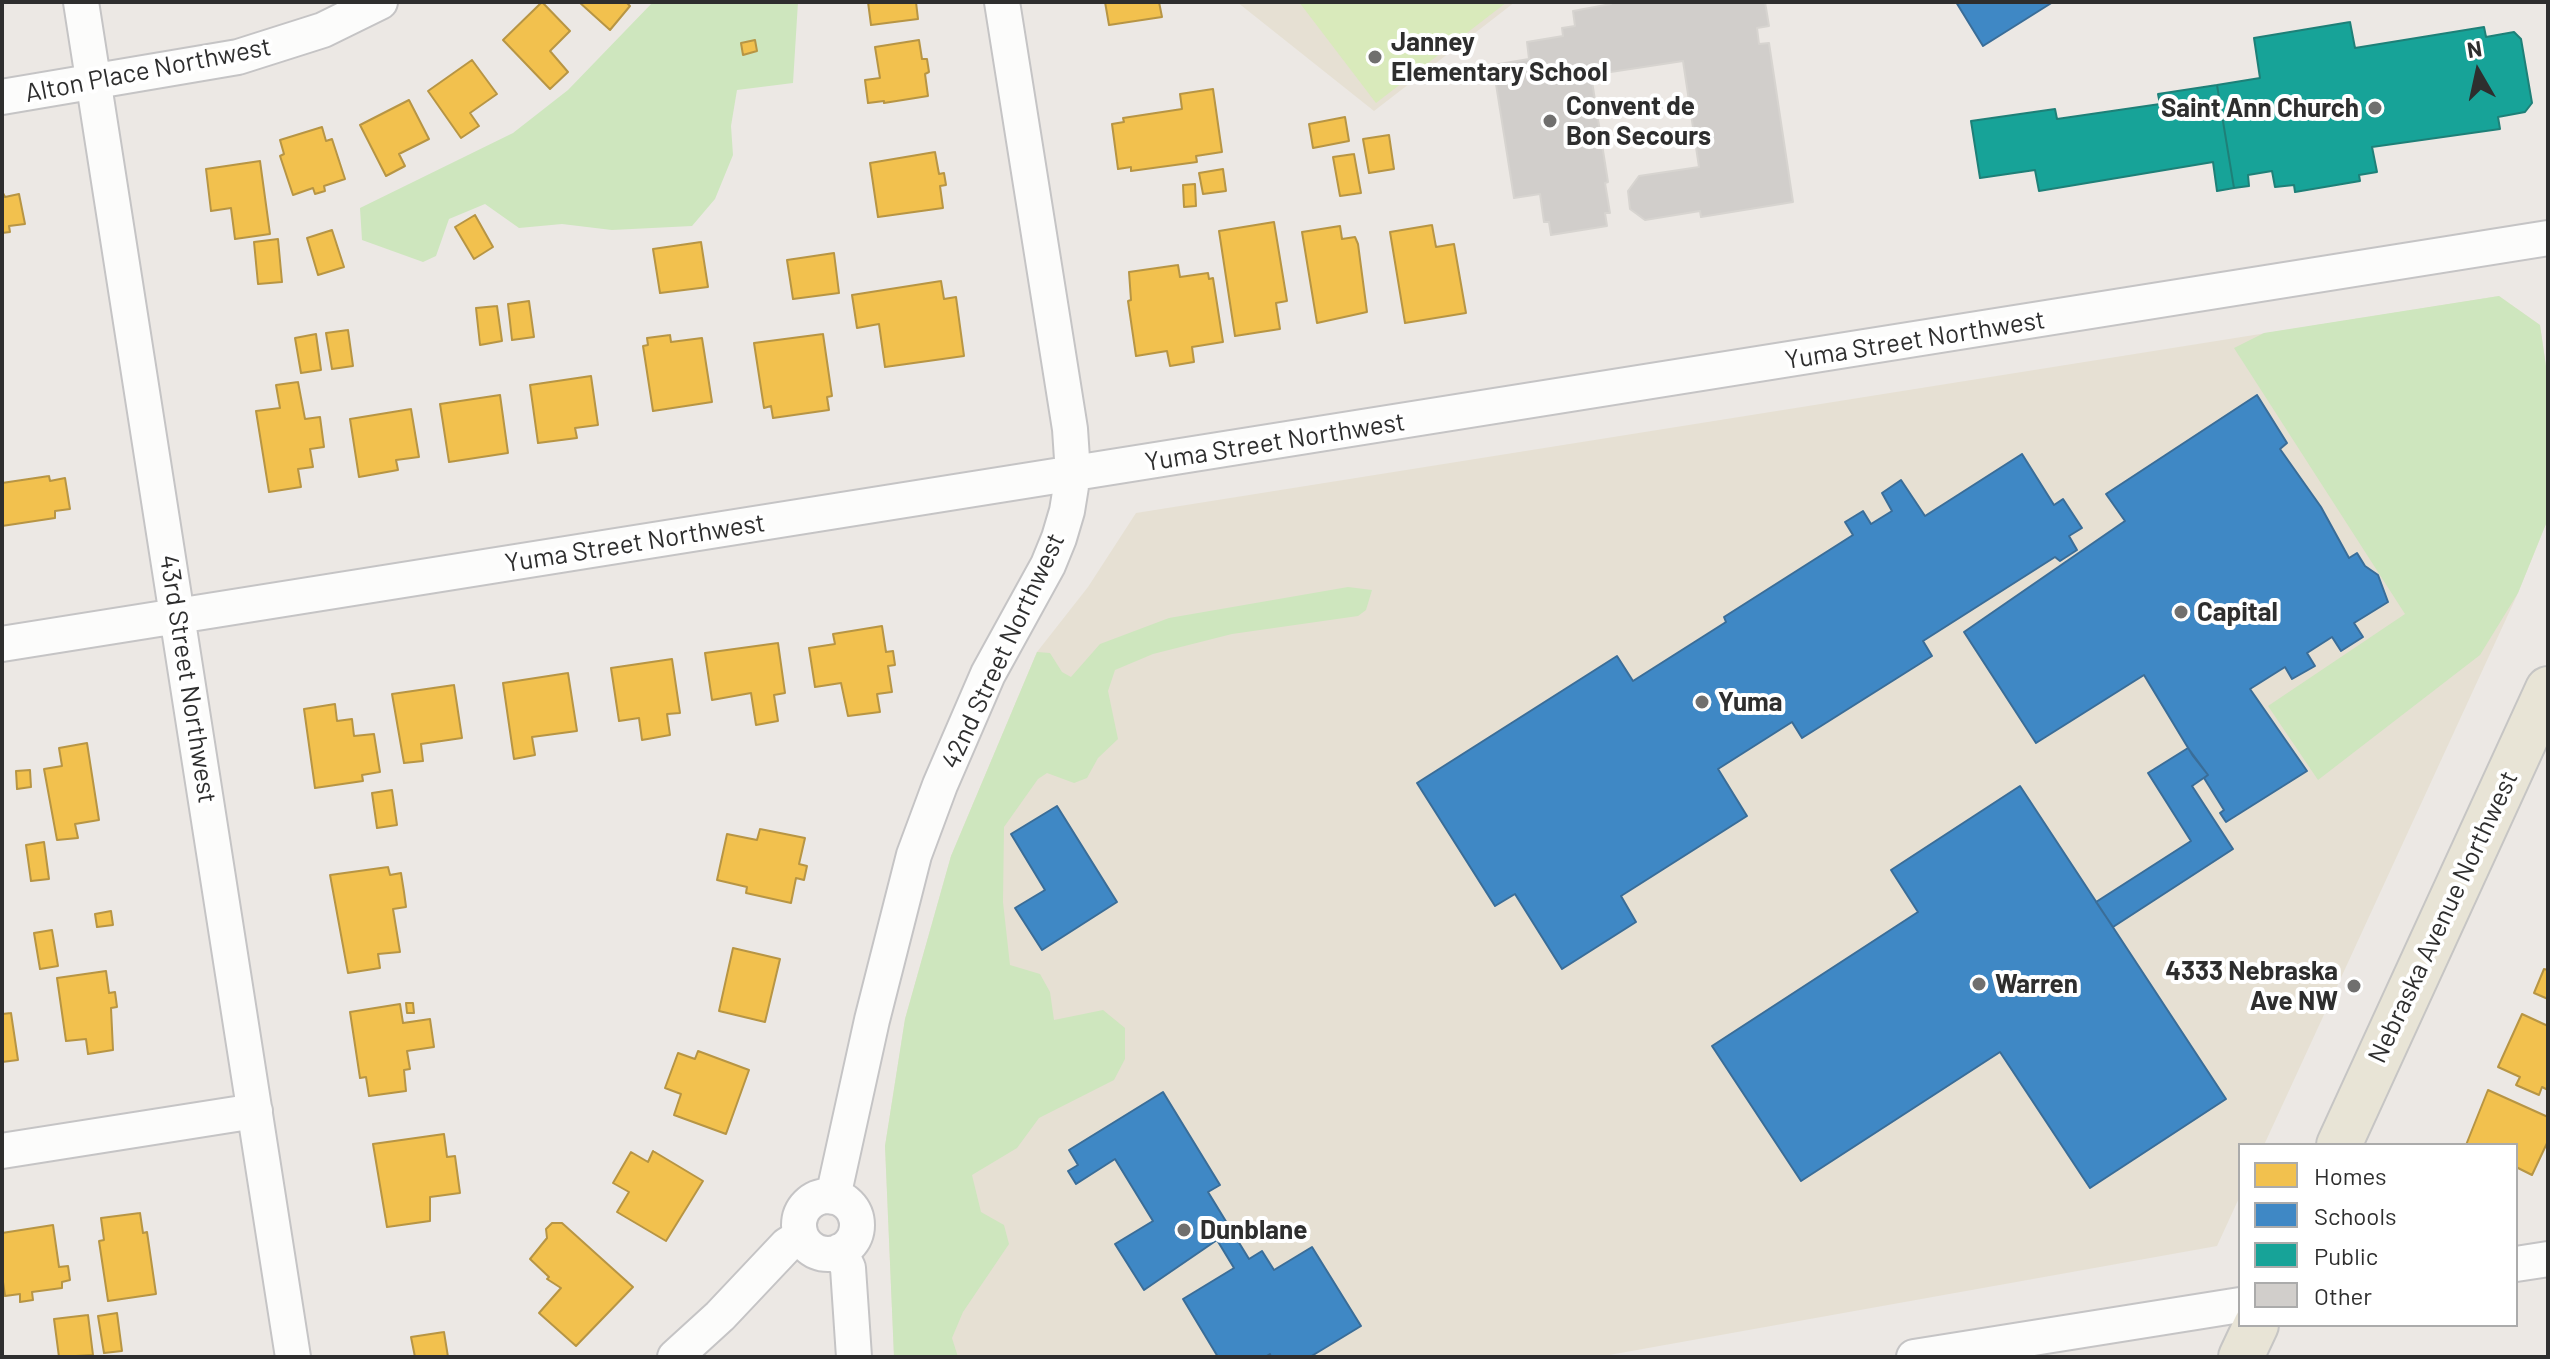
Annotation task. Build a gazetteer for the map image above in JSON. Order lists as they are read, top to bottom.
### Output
{
  "streets": {
    "main road": ["Nebraska Avenue Northwest"],
    "street": [
      "Alton Place Northwest",
      "Yuma Street Northwest",
      "42nd Street Northwest",
      "43rd Street Northwest"
    ]
  },
  "crossings": [
    ["Alton Place Northwest", "43rd Street Northwest"],
    ["Yuma Street Northwest", "42nd Street Northwest"],
    ["Yuma Street Northwest", "43rd Street Northwest"]
  ],
  "places": [
    "Janney Elementary School",
    "Saint Ann Church",
    "Convent de Bon Secours",
    "Capital",
    "Yuma",
    "Warren",
    "4333 Nebraska Ave NW",
    "Dunblane"
  ],
  "legend": [
    "Homes",
    "Schools",
    "Public",
    "Other"
  ],
  "north": "top"
}
